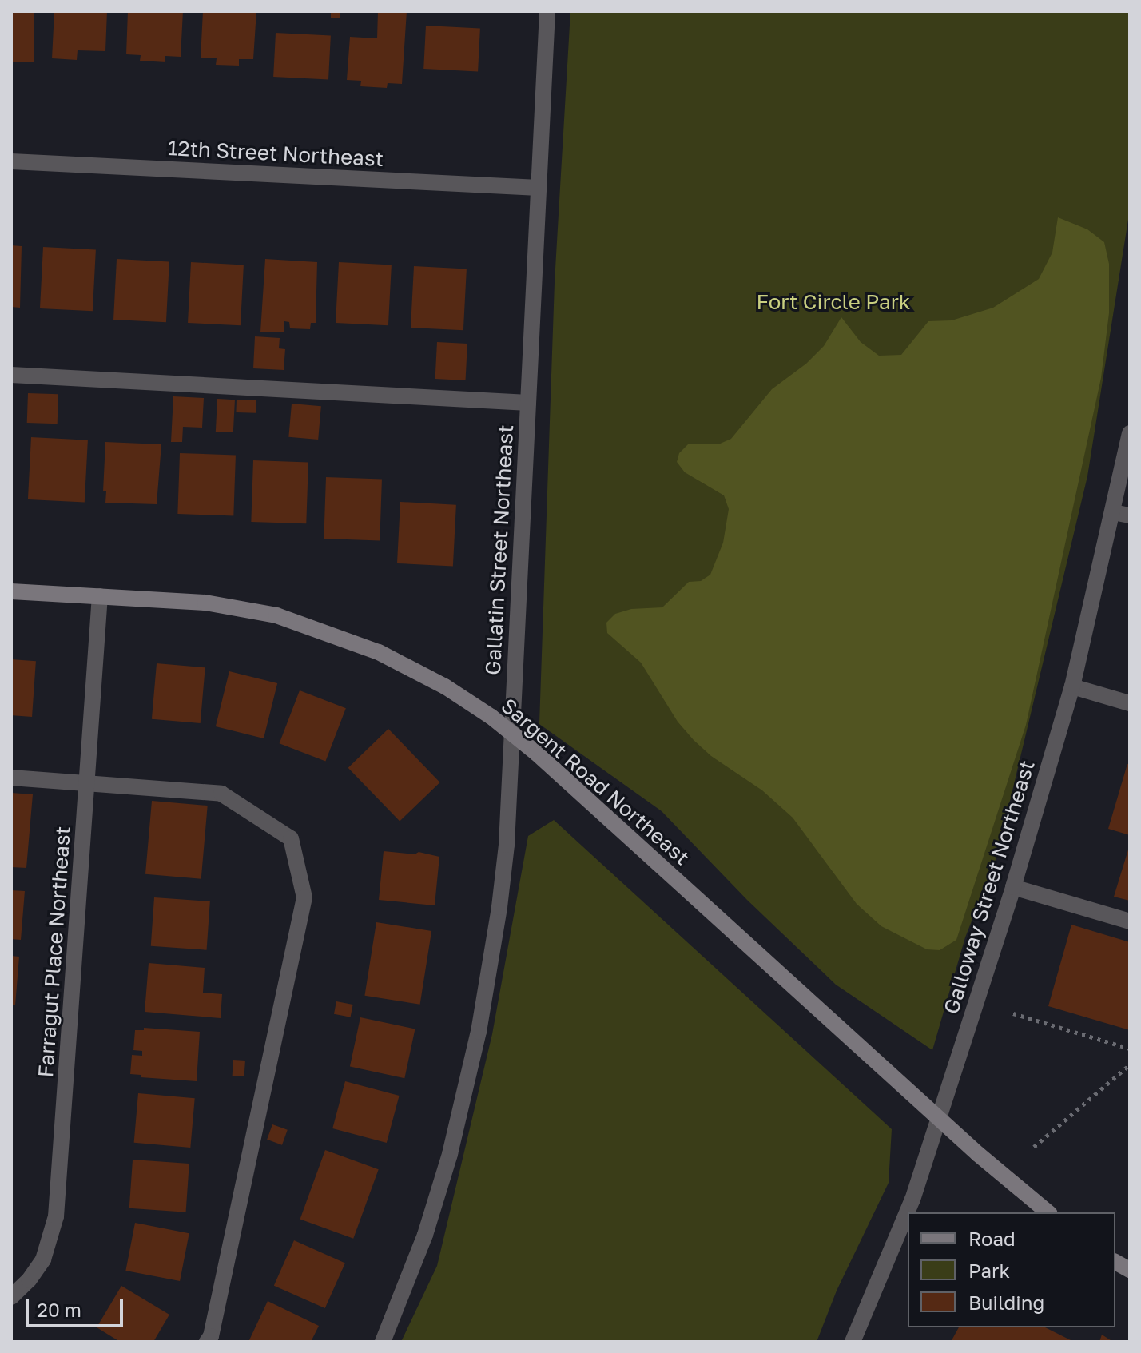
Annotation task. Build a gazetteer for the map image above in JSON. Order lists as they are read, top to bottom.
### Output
{
  "streets": {
    "main road": ["Sargent Road Northeast"],
    "street": [
      "12th Street Northeast",
      "Gallatin Street Northeast",
      "Galloway Street Northeast",
      "Farragut Place Northeast"
    ]
  },
  "crossings": [
    ["12th Street Northeast", "Gallatin Street Northeast"],
    ["Gallatin Street Northeast", "Sargent Road Northeast"],
    ["Sargent Road Northeast", "Galloway Street Northeast"],
    ["Sargent Road Northeast", "Farragut Place Northeast"]
  ],
  "parks": ["Fort Circle Park"],
  "legend": ["Road", "Park", "Building"],
  "scale_bar": "20 m"
}
